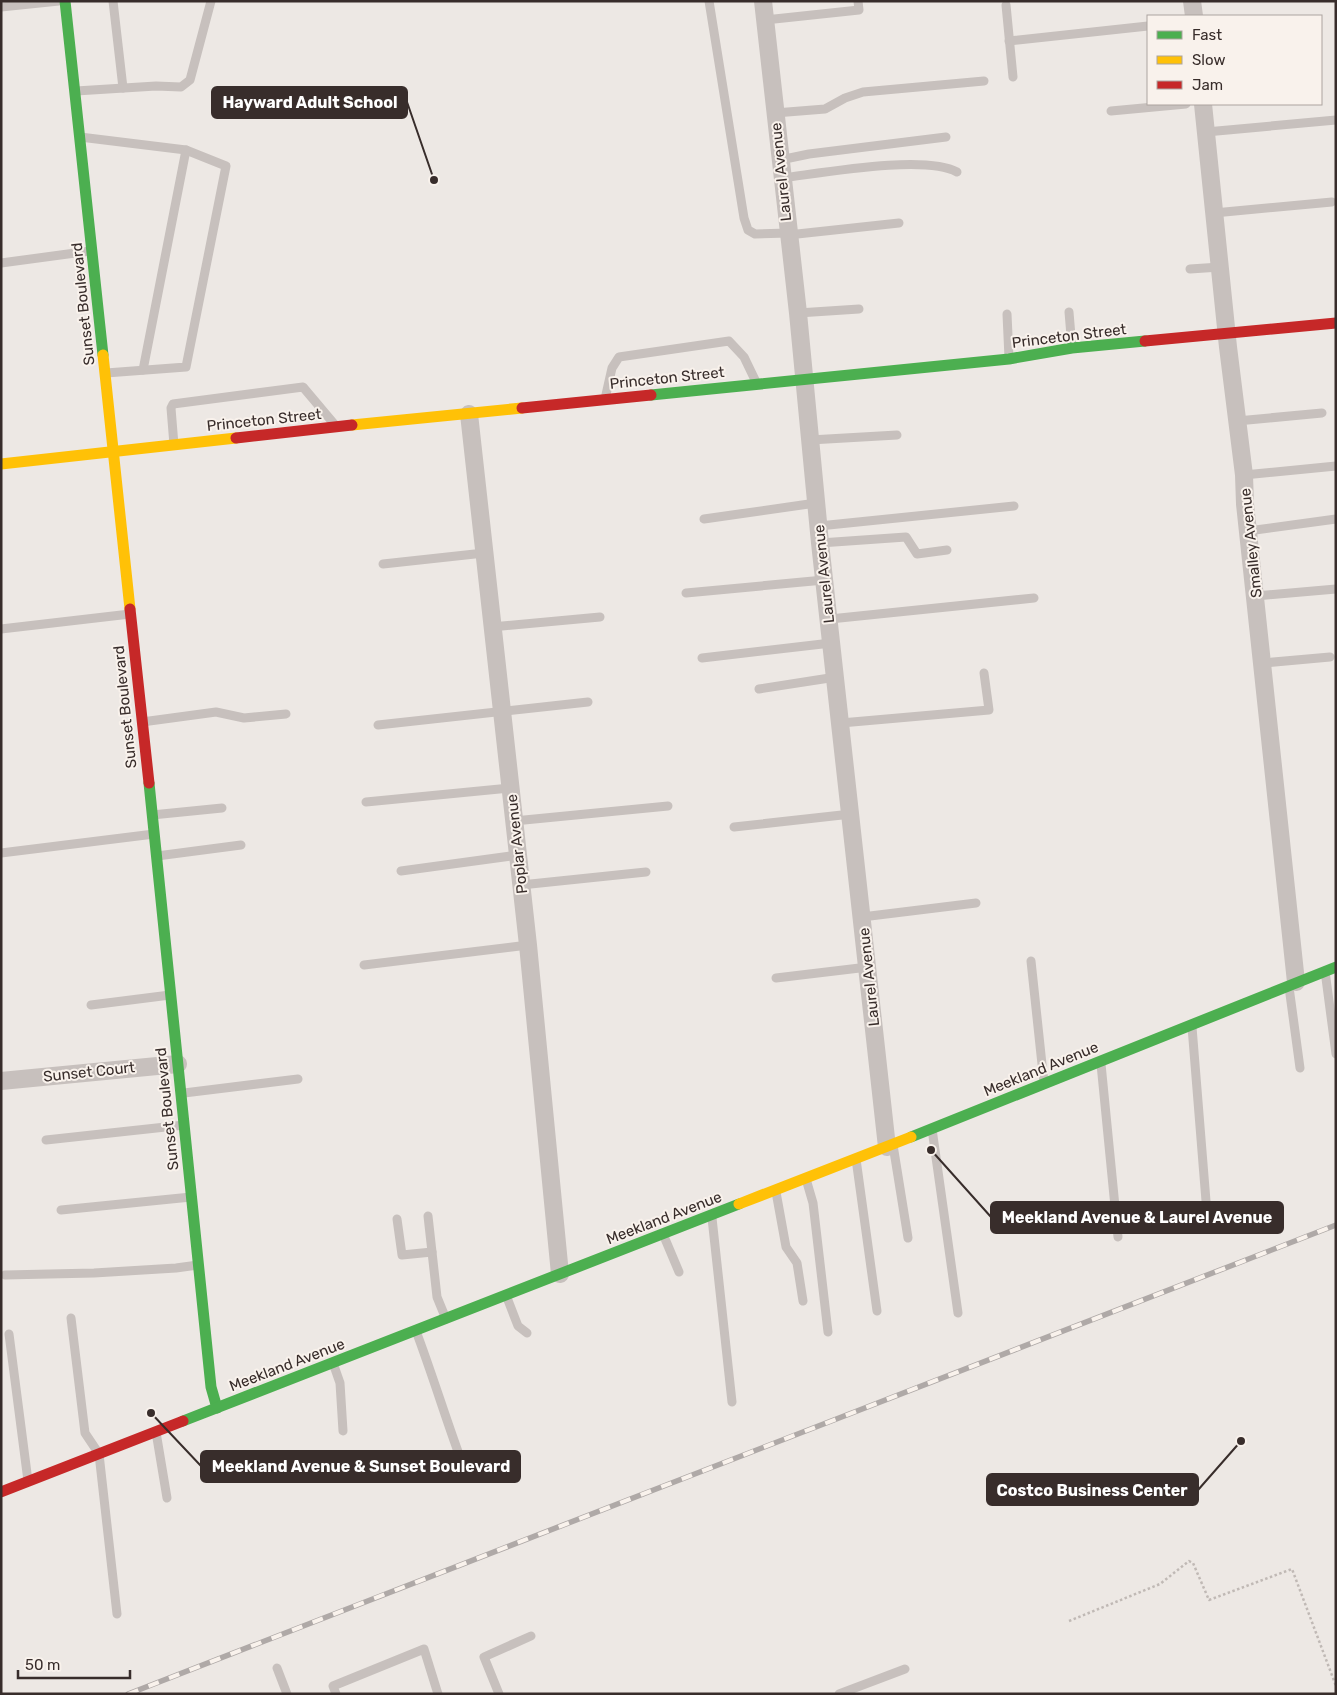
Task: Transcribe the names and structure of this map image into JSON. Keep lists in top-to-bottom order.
{
  "streets": {
    "street": [
      "Laurel Avenue",
      "Sunset Boulevard",
      "Princeton Street",
      "Smalley Avenue",
      "Poplar Avenue",
      "Meekland Avenue",
      "Sunset Court"
    ]
  },
  "crossings": [
    ["Laurel Avenue", "Princeton Street"],
    ["Laurel Avenue", "Meekland Avenue"],
    ["Sunset Boulevard", "Princeton Street"],
    ["Sunset Boulevard", "Meekland Avenue"],
    ["Sunset Boulevard", "Sunset Court"],
    ["Princeton Street", "Smalley Avenue"],
    ["Princeton Street", "Poplar Avenue"],
    ["Smalley Avenue", "Meekland Avenue"],
    ["Poplar Avenue", "Meekland Avenue"]
  ],
  "places": [
    "Hayward Adult School",
    "Meekland Avenue & Laurel Avenue",
    "Meekland Avenue & Sunset Boulevard",
    "Costco Business Center"
  ],
  "legend": ["Fast", "Slow", "Jam"],
  "scale_bar": "50 m"
}
